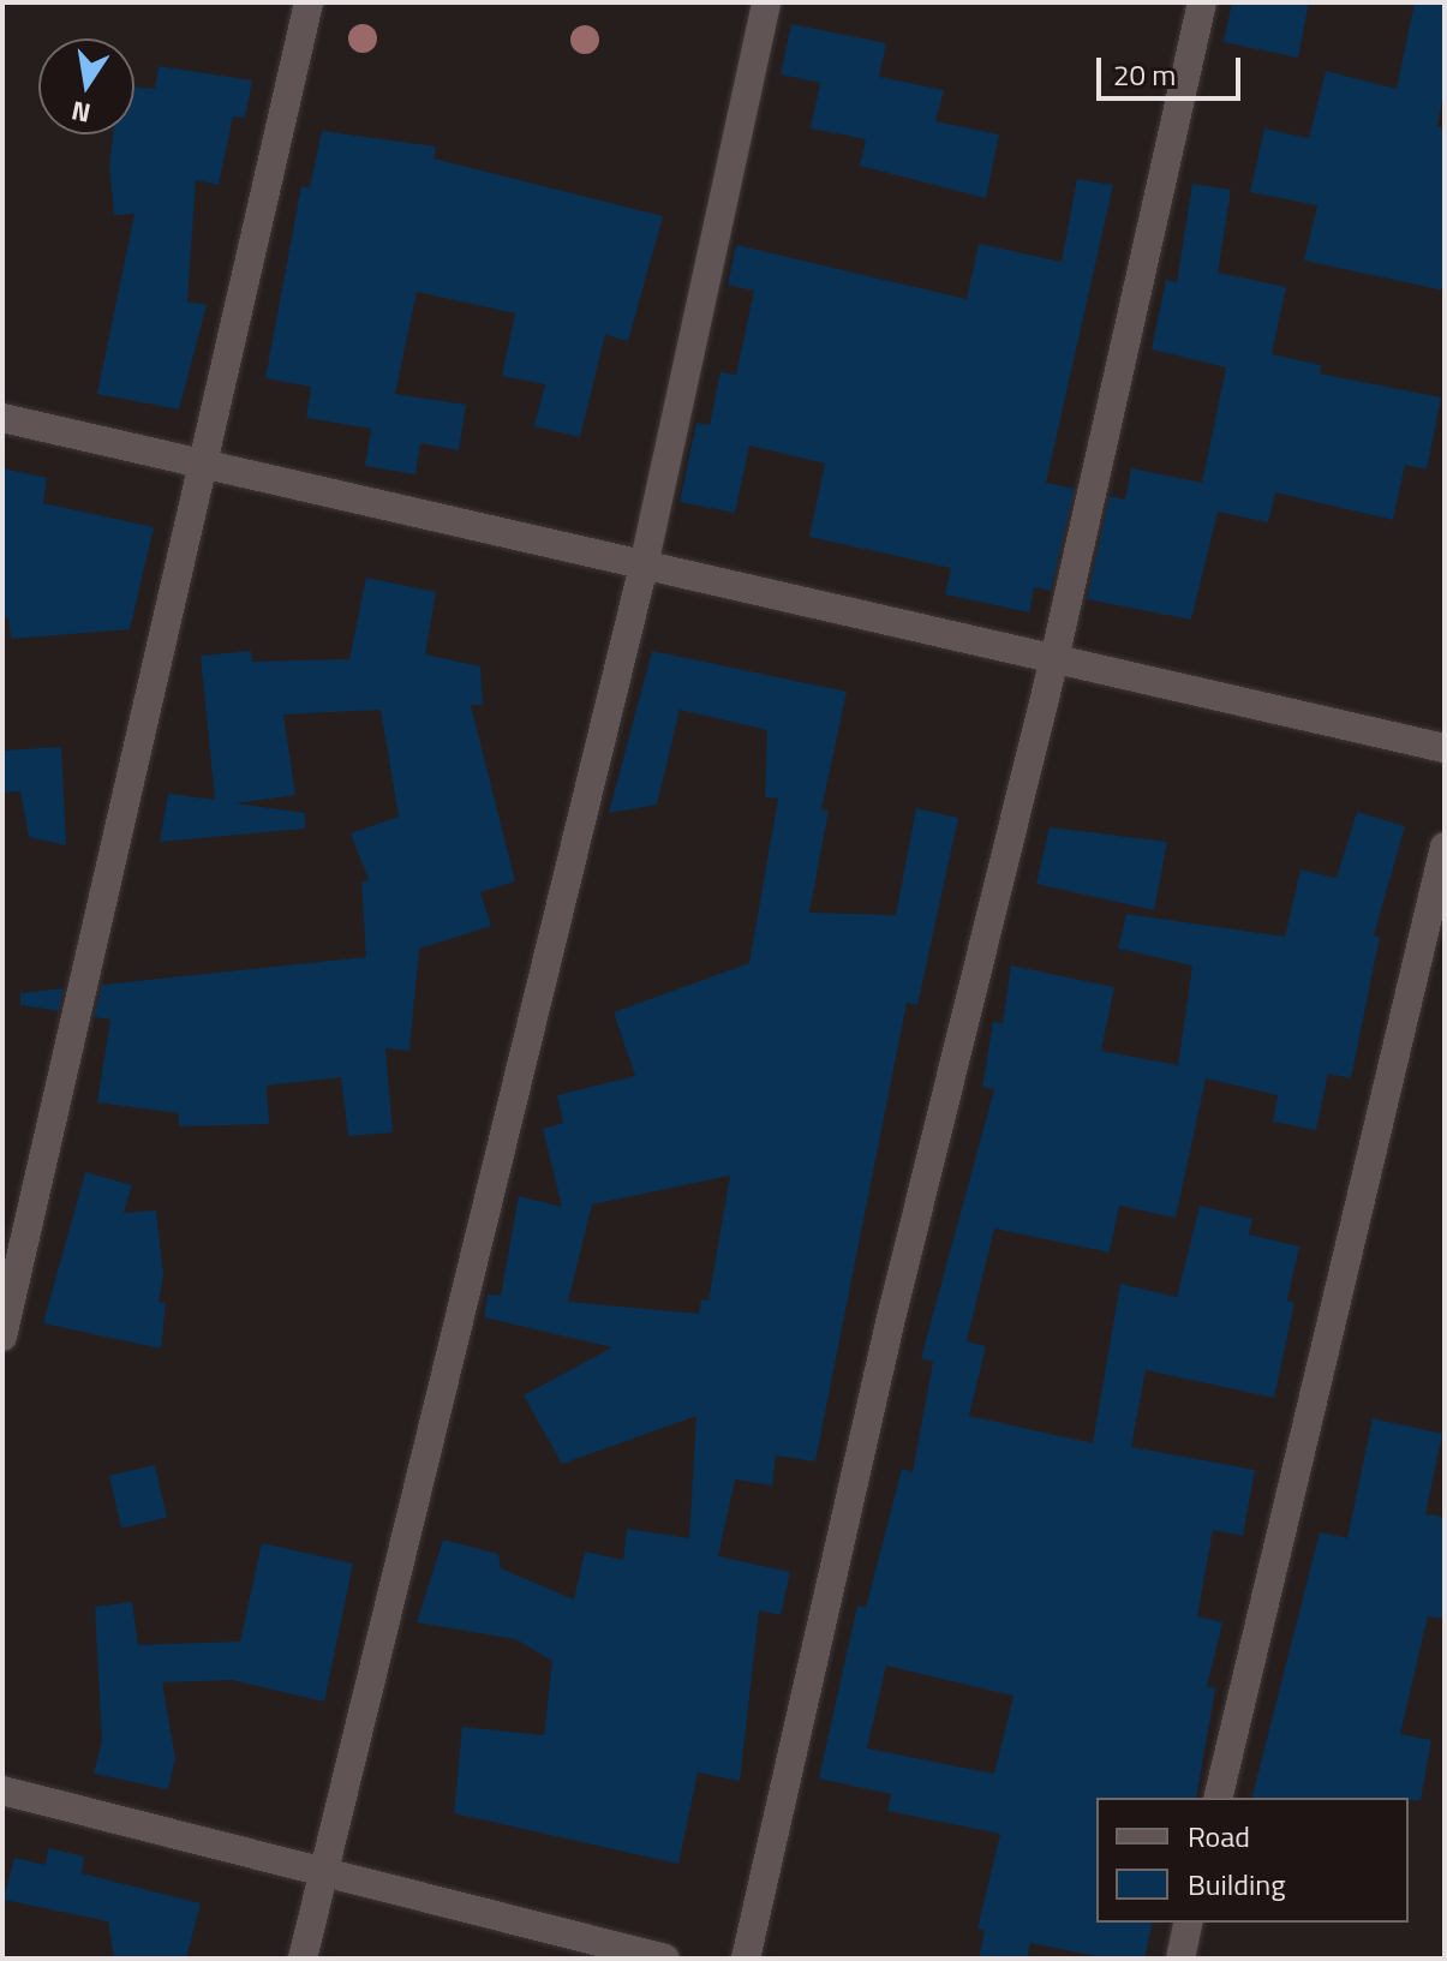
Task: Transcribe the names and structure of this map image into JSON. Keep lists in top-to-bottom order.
{
  "legend": ["Road", "Building"],
  "scale_bar": "20 m",
  "north": "bottom"
}
